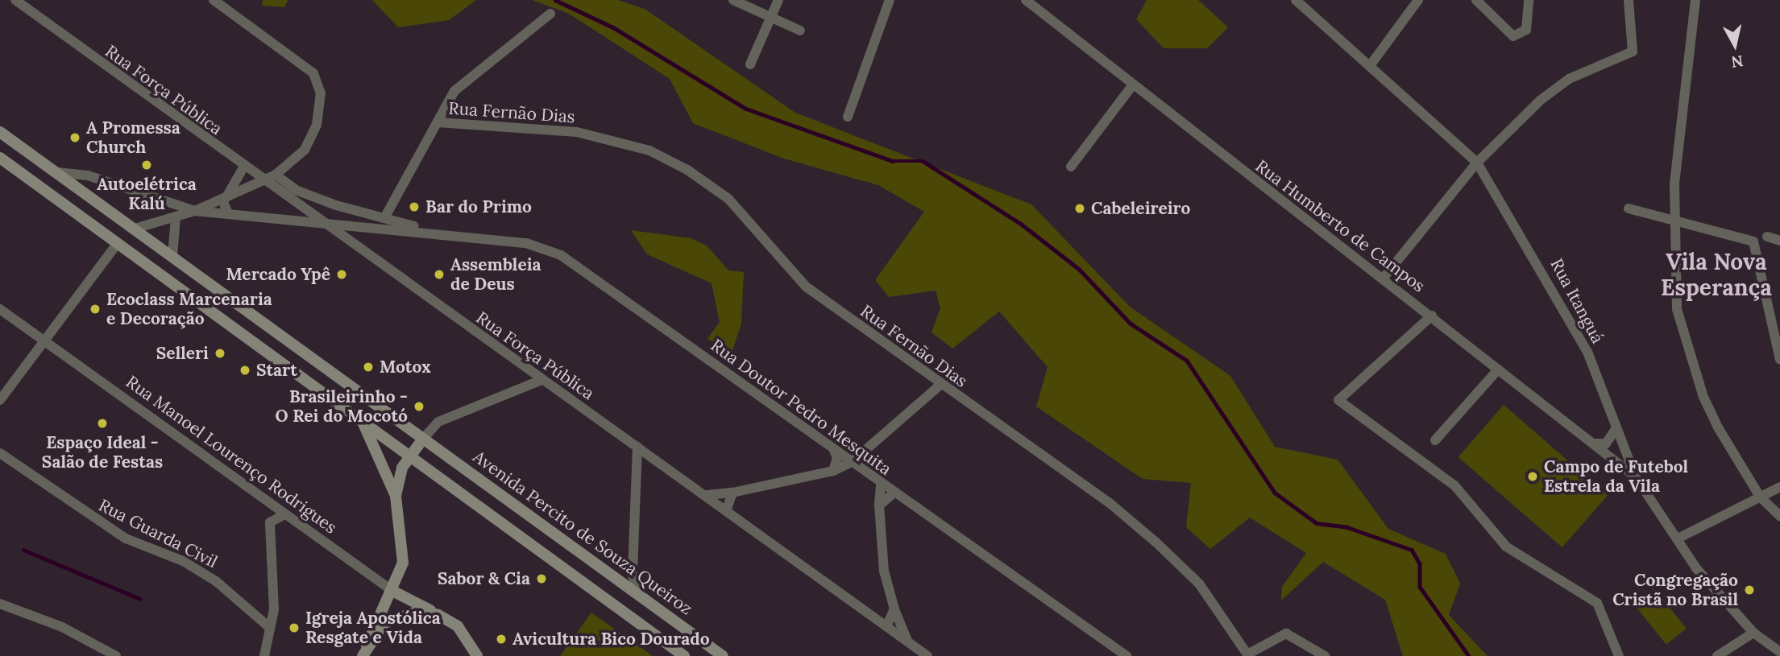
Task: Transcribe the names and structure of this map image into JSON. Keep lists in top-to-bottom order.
{
  "streets": {
    "main road": ["Rua Manoel Lourenço Rodrigues", "Avenida Percito de Souza Queiroz"],
    "street": [
      "Rua Força Pública",
      "Rua Fernão Dias",
      "Rua Humberto de Campos",
      "Rua Itanguá",
      "Rua Doutor Pedro Mesquita",
      "Rua Guarda Civil"
    ]
  },
  "crossings": [
    ["Rua Força Pública", "Rua Doutor Pedro Mesquita"],
    ["Rua Humberto de Campos", "Rua Itanguá"]
  ],
  "districts": ["Vila Nova Esperança"],
  "places": [
    "A Promessa Church",
    "Autoelétrica Kalú",
    "Bar do Primo",
    "Cabeleireiro",
    "Mercado Ypê",
    "Assembleia de Deus",
    "Ecoclass Marcenaria e Decoração",
    "Selleri",
    "Motox",
    "Start",
    "Brasileirinho - O Rei do Mocotó",
    "Espaço Ideal - Salão de Festas",
    "Campo de Futebol Estrela da Vila",
    "Sabor & Cia",
    "Congregação Cristã no Brasil",
    "Igreja Apostólica Resgate e Vida",
    "Avicultura Bico Dourado"
  ],
  "north": "bottom"
}
